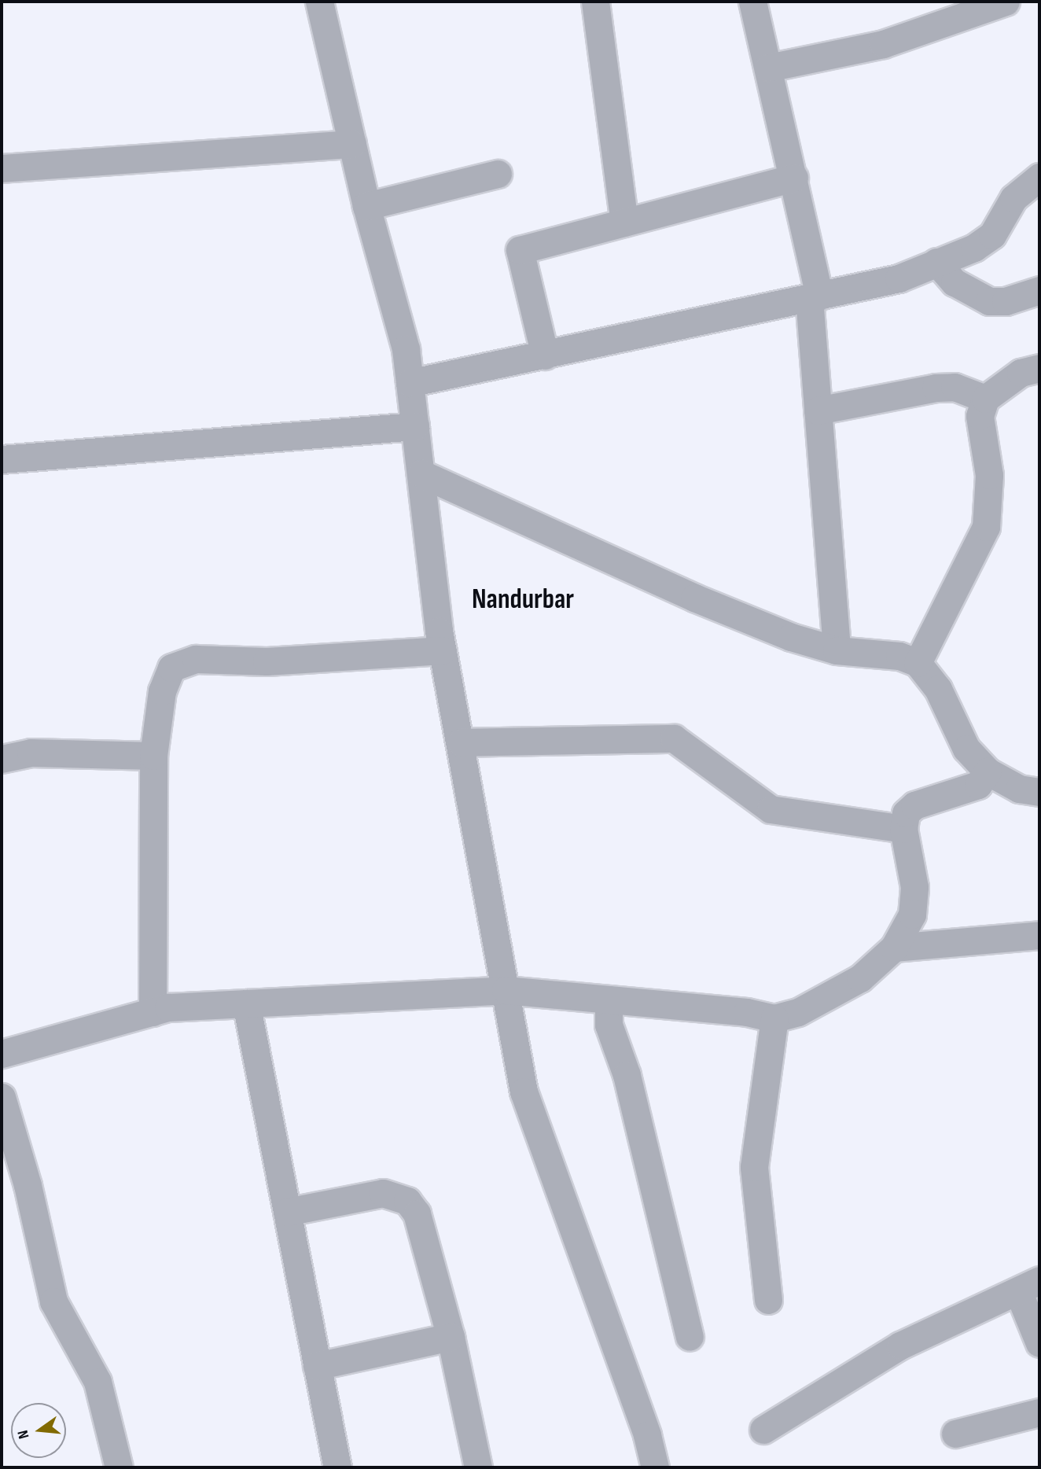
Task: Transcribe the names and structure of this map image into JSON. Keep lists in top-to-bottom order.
{
  "districts": ["Nandurbar"],
  "north": "left"
}
